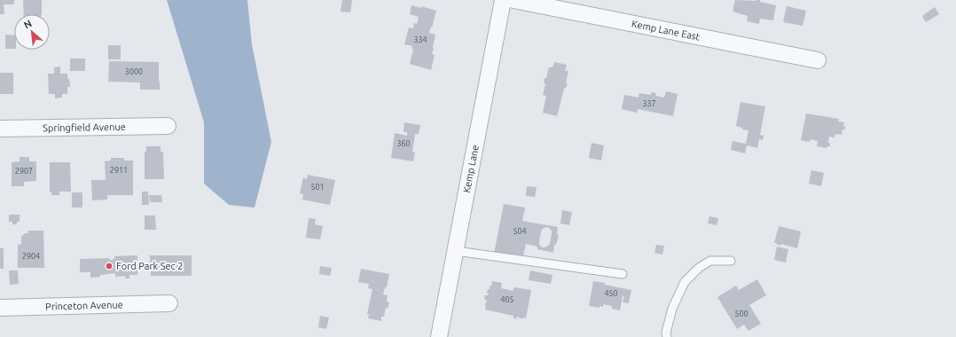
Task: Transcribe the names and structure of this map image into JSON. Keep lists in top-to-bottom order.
{
  "streets": {
    "street": [
      "Kemp Lane East",
      "Springfield Avenue",
      "Kemp Lane",
      "Princeton Avenue"
    ]
  },
  "places": ["Ford Park Sec 2"],
  "house_numbers": [
    "334",
    "3000",
    "337",
    "360",
    "2911",
    "2907",
    "501",
    "504",
    "2904",
    "450",
    "405",
    "500"
  ],
  "north": "top left"
}
